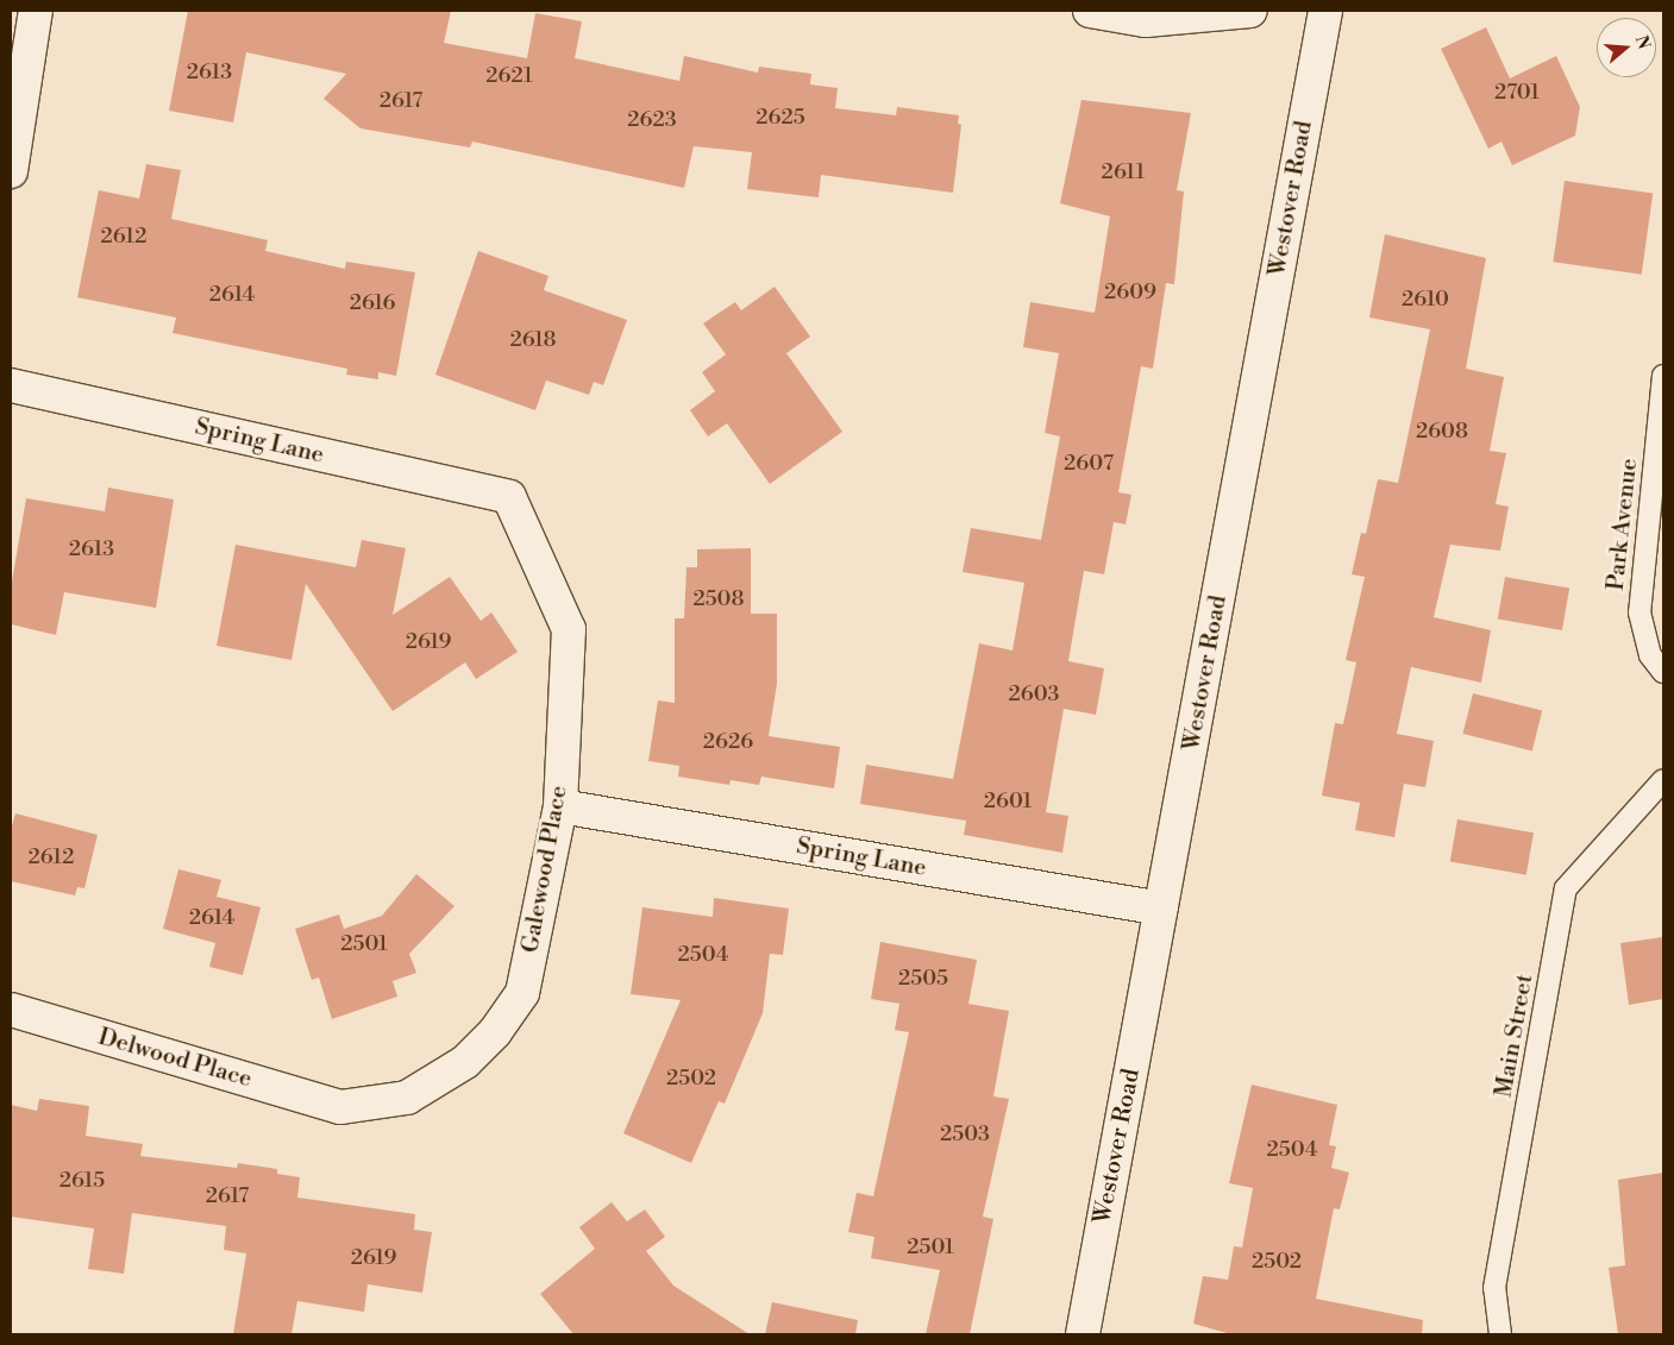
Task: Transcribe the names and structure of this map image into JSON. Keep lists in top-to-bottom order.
{
  "streets": {
    "street": [
      "Westover Road",
      "Spring Lane",
      "Galewood Place",
      "Delwood Place"
    ],
    "lane": ["Park Avenue", "Main Street"]
  },
  "crossings": [
    ["Westover Road", "Spring Lane"],
    ["Spring Lane", "Galewood Place"],
    ["Galewood Place", "Delwood Place"]
  ],
  "house_numbers": [
    "2613",
    "2621",
    "2701",
    "2617",
    "2625",
    "2623",
    "2611",
    "2612",
    "2609",
    "2614",
    "2610",
    "2616",
    "2618",
    "2608",
    "2607",
    "2613",
    "2508",
    "2619",
    "2603",
    "2626",
    "2601",
    "2612",
    "2614",
    "2501",
    "2504",
    "2505",
    "2502",
    "2503",
    "2504",
    "2615",
    "2617",
    "2501",
    "2619",
    "2502"
  ],
  "north": "right"
}
